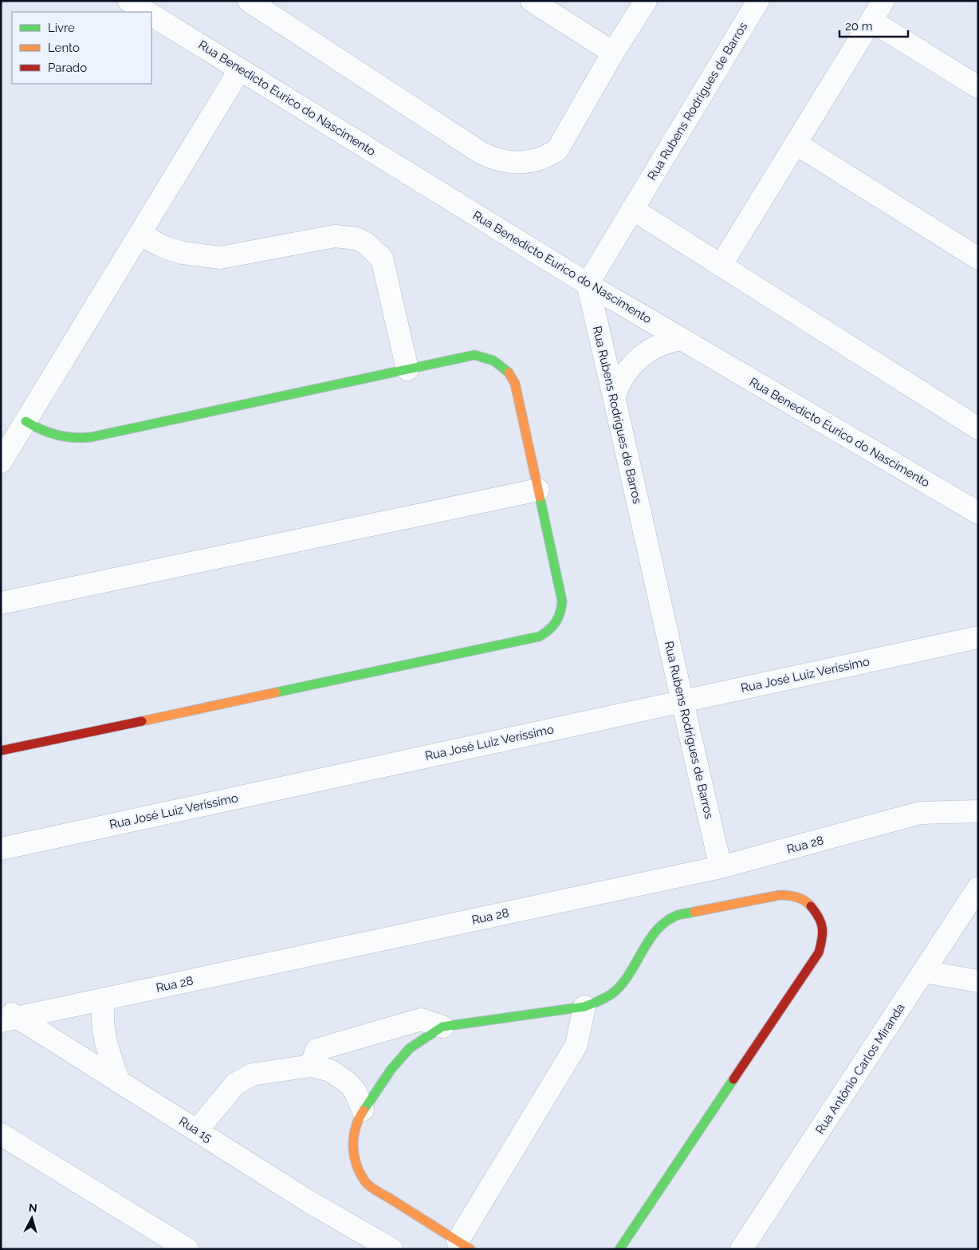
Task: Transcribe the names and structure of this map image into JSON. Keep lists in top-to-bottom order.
{
  "streets": {
    "street": [
      "Rua Benedicto Eurico do Nascimento",
      "Rua Rubens Rodrigues de Barros",
      "Rua José Luiz Veríssimo",
      "Rua 28",
      "Rua Antônio Carlos Miranda",
      "Rua 15"
    ]
  },
  "crossings": [
    ["Rua Benedicto Eurico do Nascimento", "Rua Rubens Rodrigues de Barros"],
    ["Rua Rubens Rodrigues de Barros", "Rua José Luiz Veríssimo"],
    ["Rua Rubens Rodrigues de Barros", "Rua 28"],
    ["Rua 28", "Rua 15"]
  ],
  "legend": ["Livre", "Lento", "Parado"],
  "scale_bar": "20 m",
  "north": "top"
}
